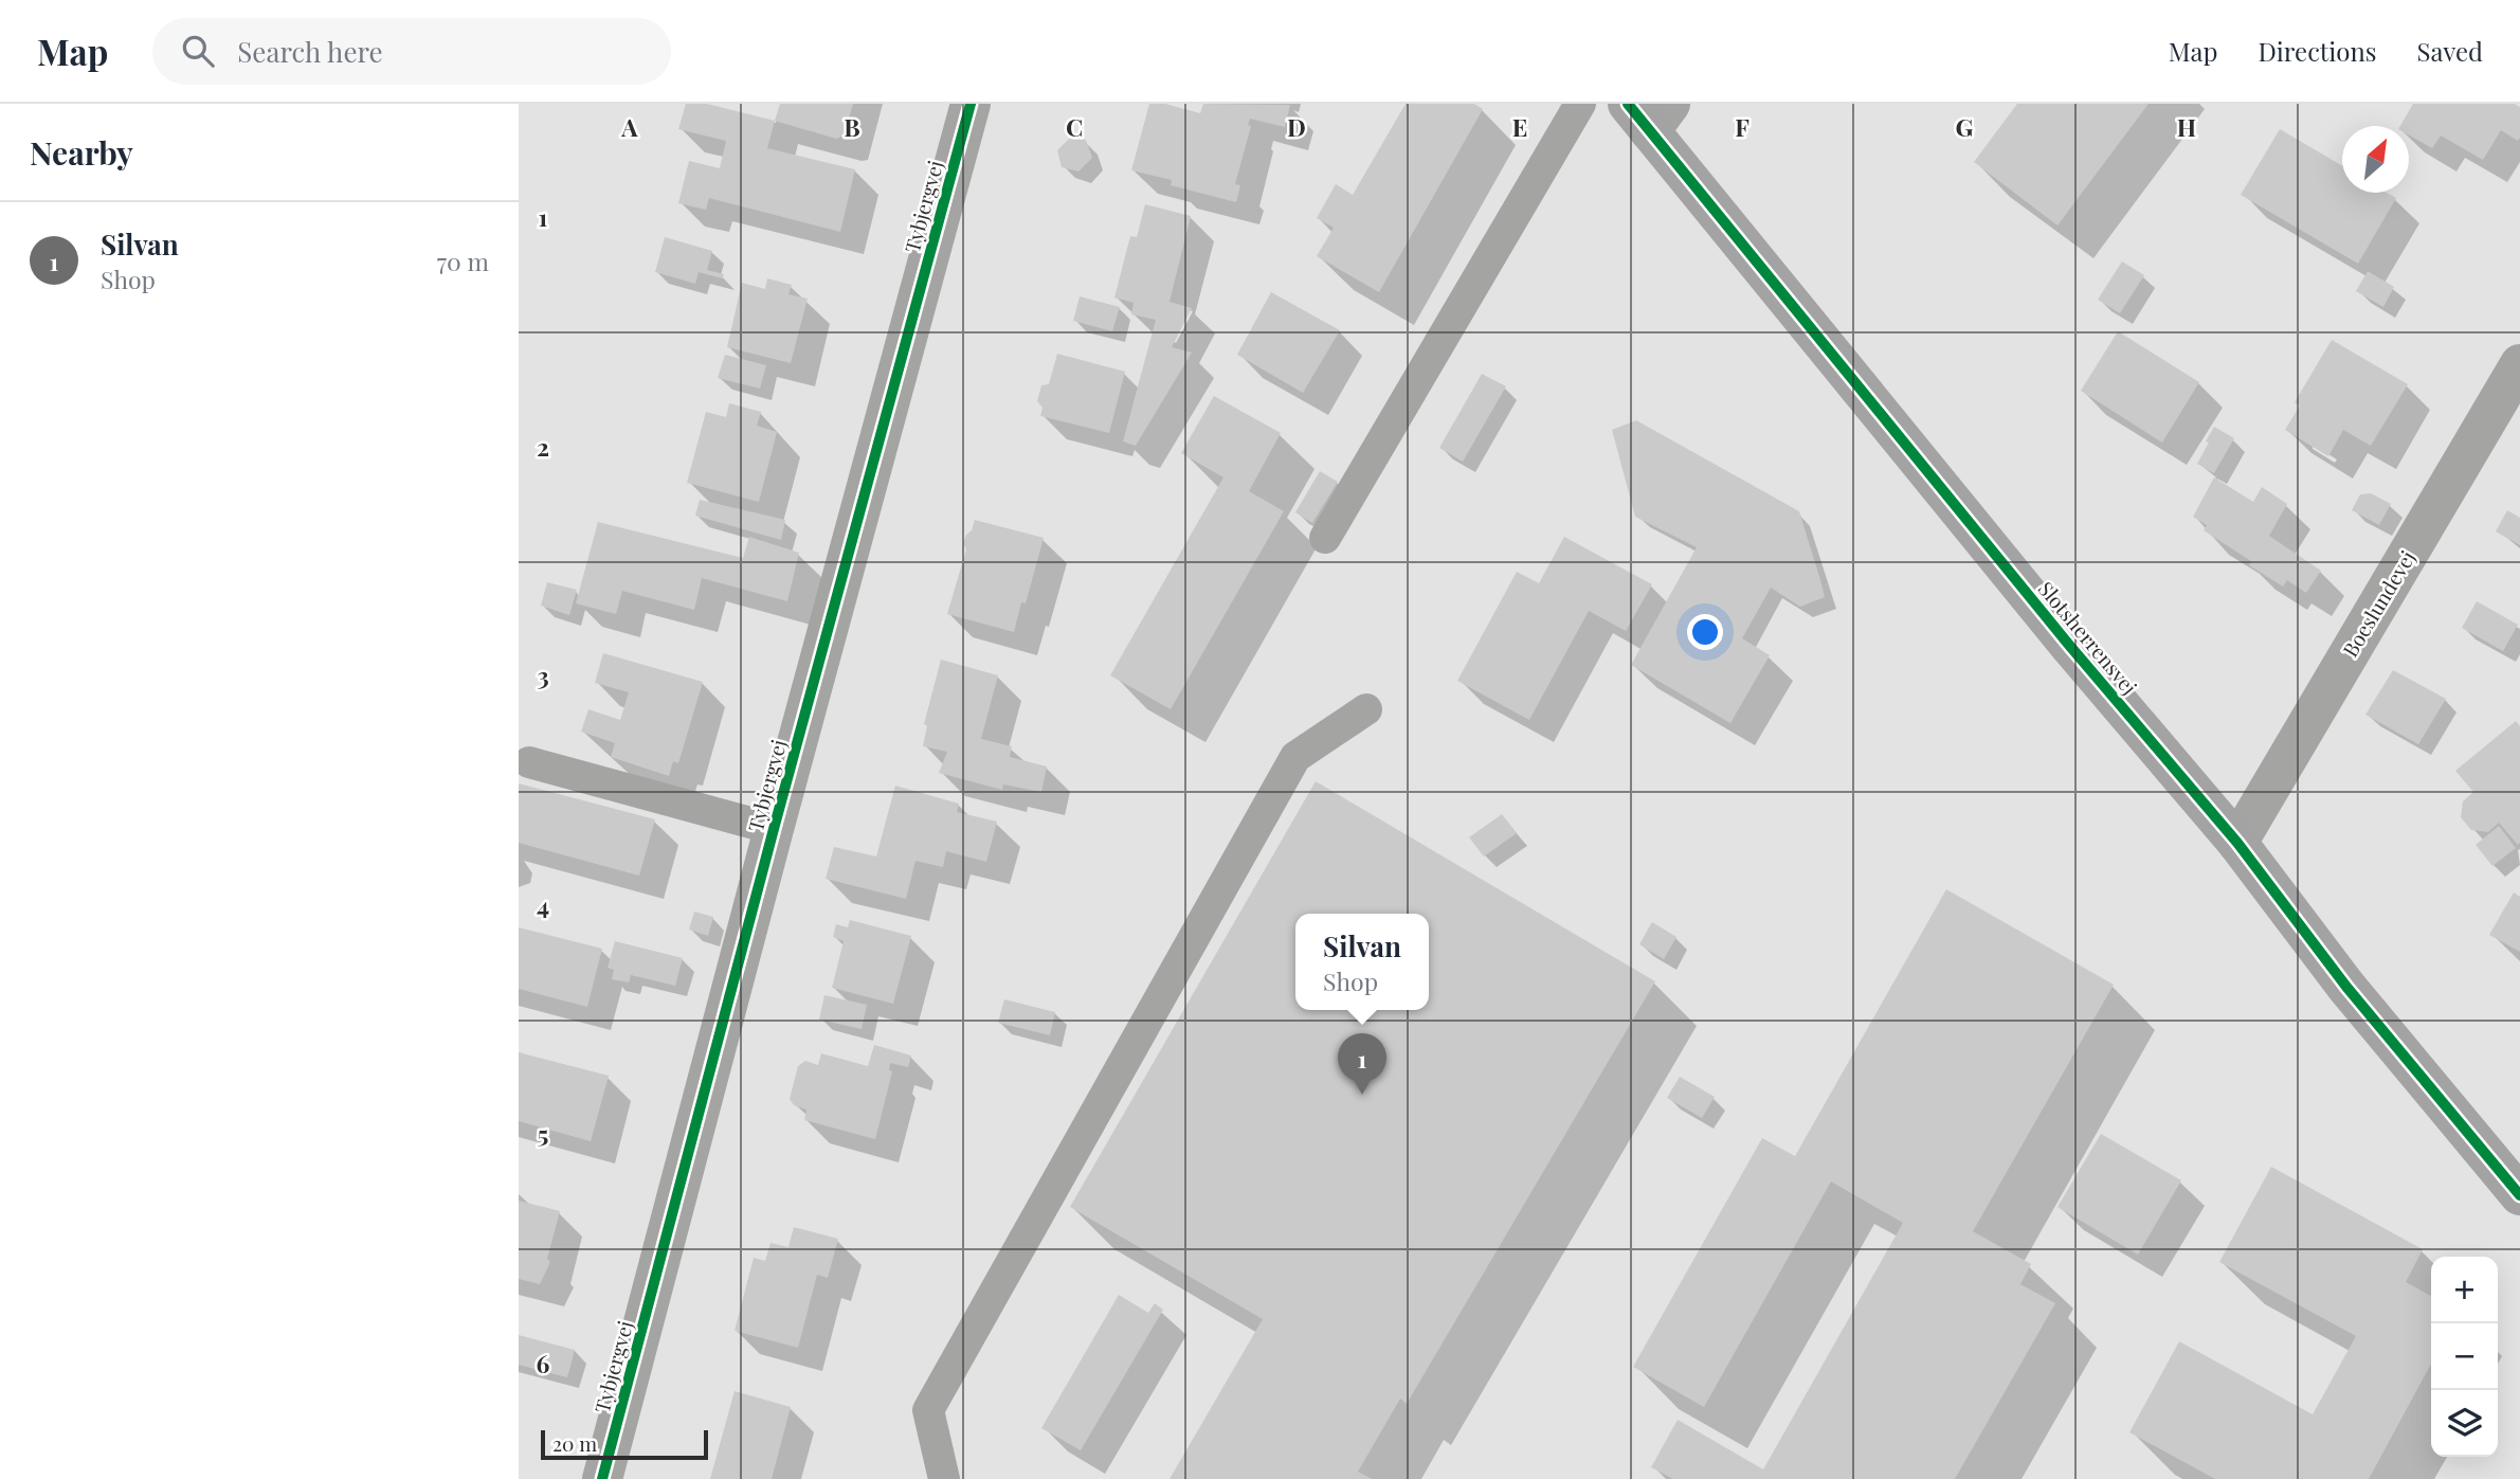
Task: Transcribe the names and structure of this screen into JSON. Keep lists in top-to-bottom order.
{
  "streets": {
    "street": ["Tybjergvej", "Boeslundevej", "Slotsherrensvej"]
  },
  "crossings": [
    ["Boeslundevej", "Slotsherrensvej"]
  ],
  "scale_bar": "20 m",
  "north": "top right",
  "page": {
    "header": "Map",
    "search": "Search here",
    "nav": ["Map", "Directions", "Saved"],
    "heading": "Nearby",
    "list": [
      {
        "mark": "1",
        "name": "Silvan",
        "note": "Shop",
        "value": "70 m"
      }
    ],
    "popup": ["Silvan", "Shop"],
    "pins": "1",
    "map_buttons": ["+", "−"],
    "scale": "20 m"
  },
  "grid": {
    "columns": [
      "A",
      "B",
      "C",
      "D",
      "E",
      "F",
      "G",
      "H"
    ],
    "rows": [
      "1",
      "2",
      "3",
      "4",
      "5",
      "6"
    ]
  }
}
